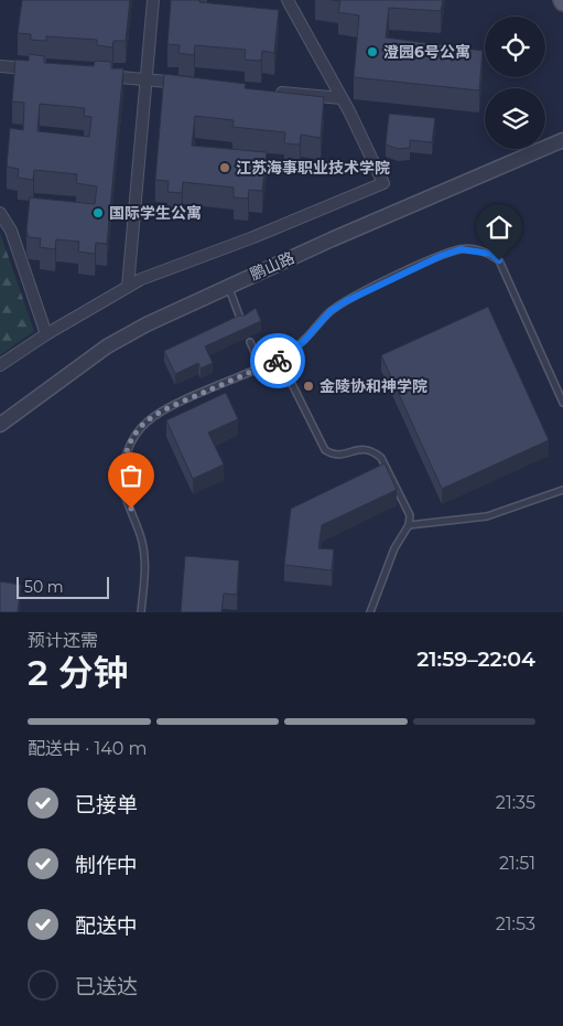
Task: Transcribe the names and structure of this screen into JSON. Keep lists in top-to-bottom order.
{
  "streets": {
    "street": ["鹏山路"]
  },
  "places": [
    "澄园6号公寓",
    "江苏海事职业技术学院",
    "国际学生公寓",
    "金陵协和神学院"
  ],
  "scale_bar": "50 m",
  "page": {
    "scale": "50 m",
    "heading": ["2 分钟", "预计还需", "21:59–22:04"],
    "bar": "配送中 · 140 m",
    "list": [
      ["已接单", "21:35"],
      ["制作中", "21:51"],
      ["配送中", "21:53"],
      "已送达"
    ]
  }
}
